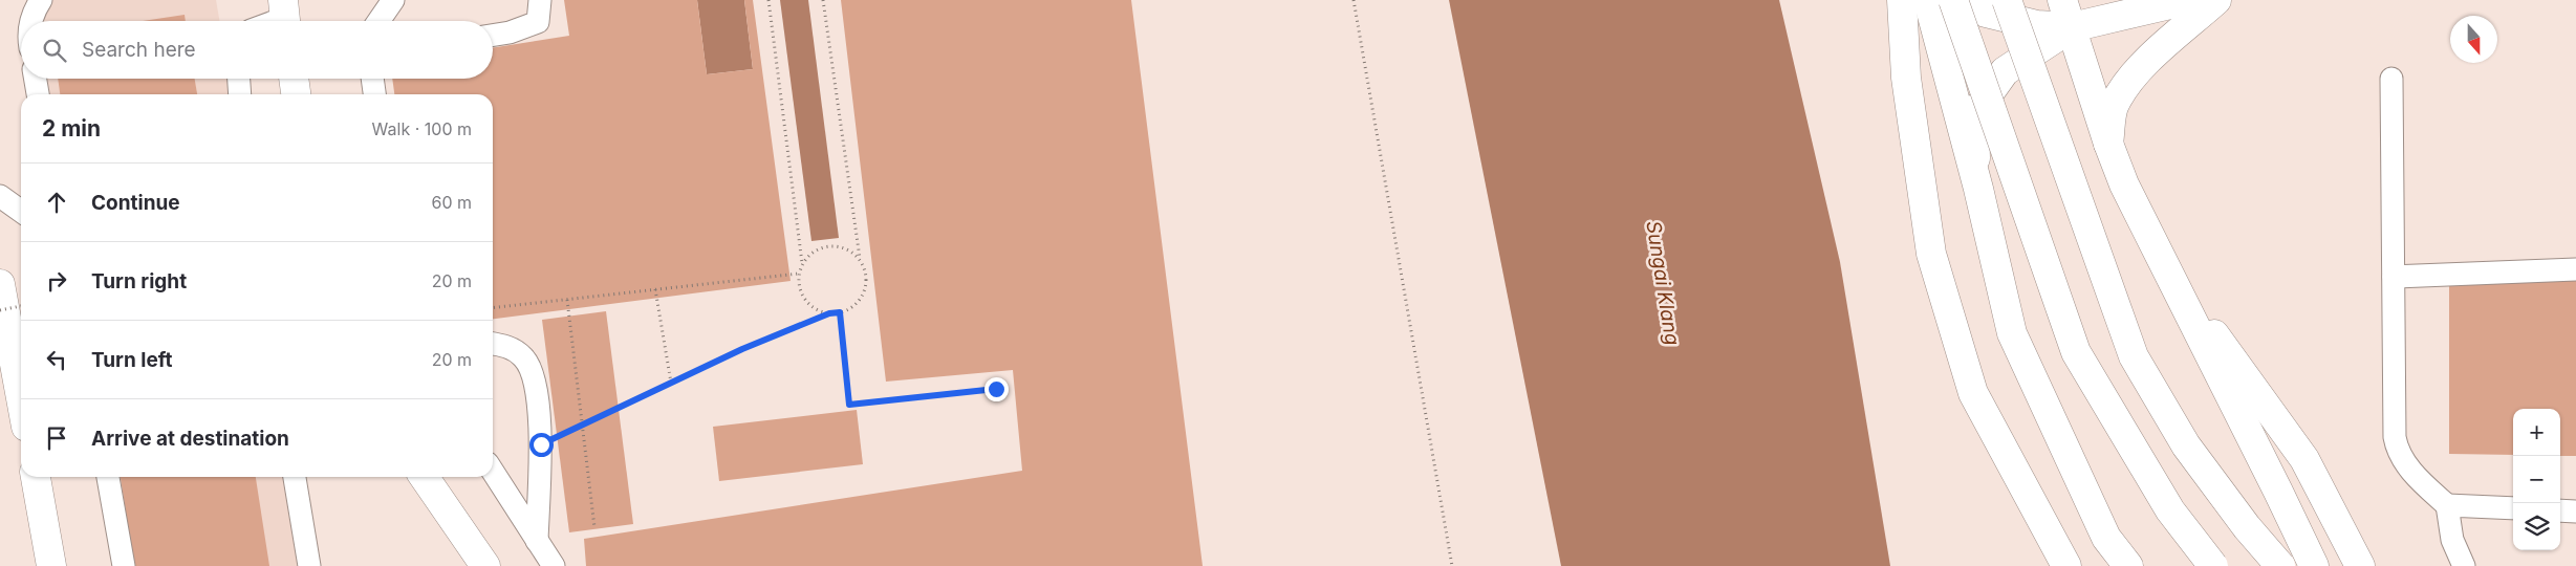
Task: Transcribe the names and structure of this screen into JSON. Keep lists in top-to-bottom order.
{
  "water": ["Sungai Klang"],
  "north": "bottom",
  "page": {
    "search": "Search here",
    "heading": ["2 min", "Walk · 100 m"],
    "list": [
      ["Continue", "60 m"],
      ["Turn right", "20 m"],
      ["Turn left", "20 m"],
      "Arrive at destination"
    ],
    "map_buttons": ["+", "−"]
  }
}
